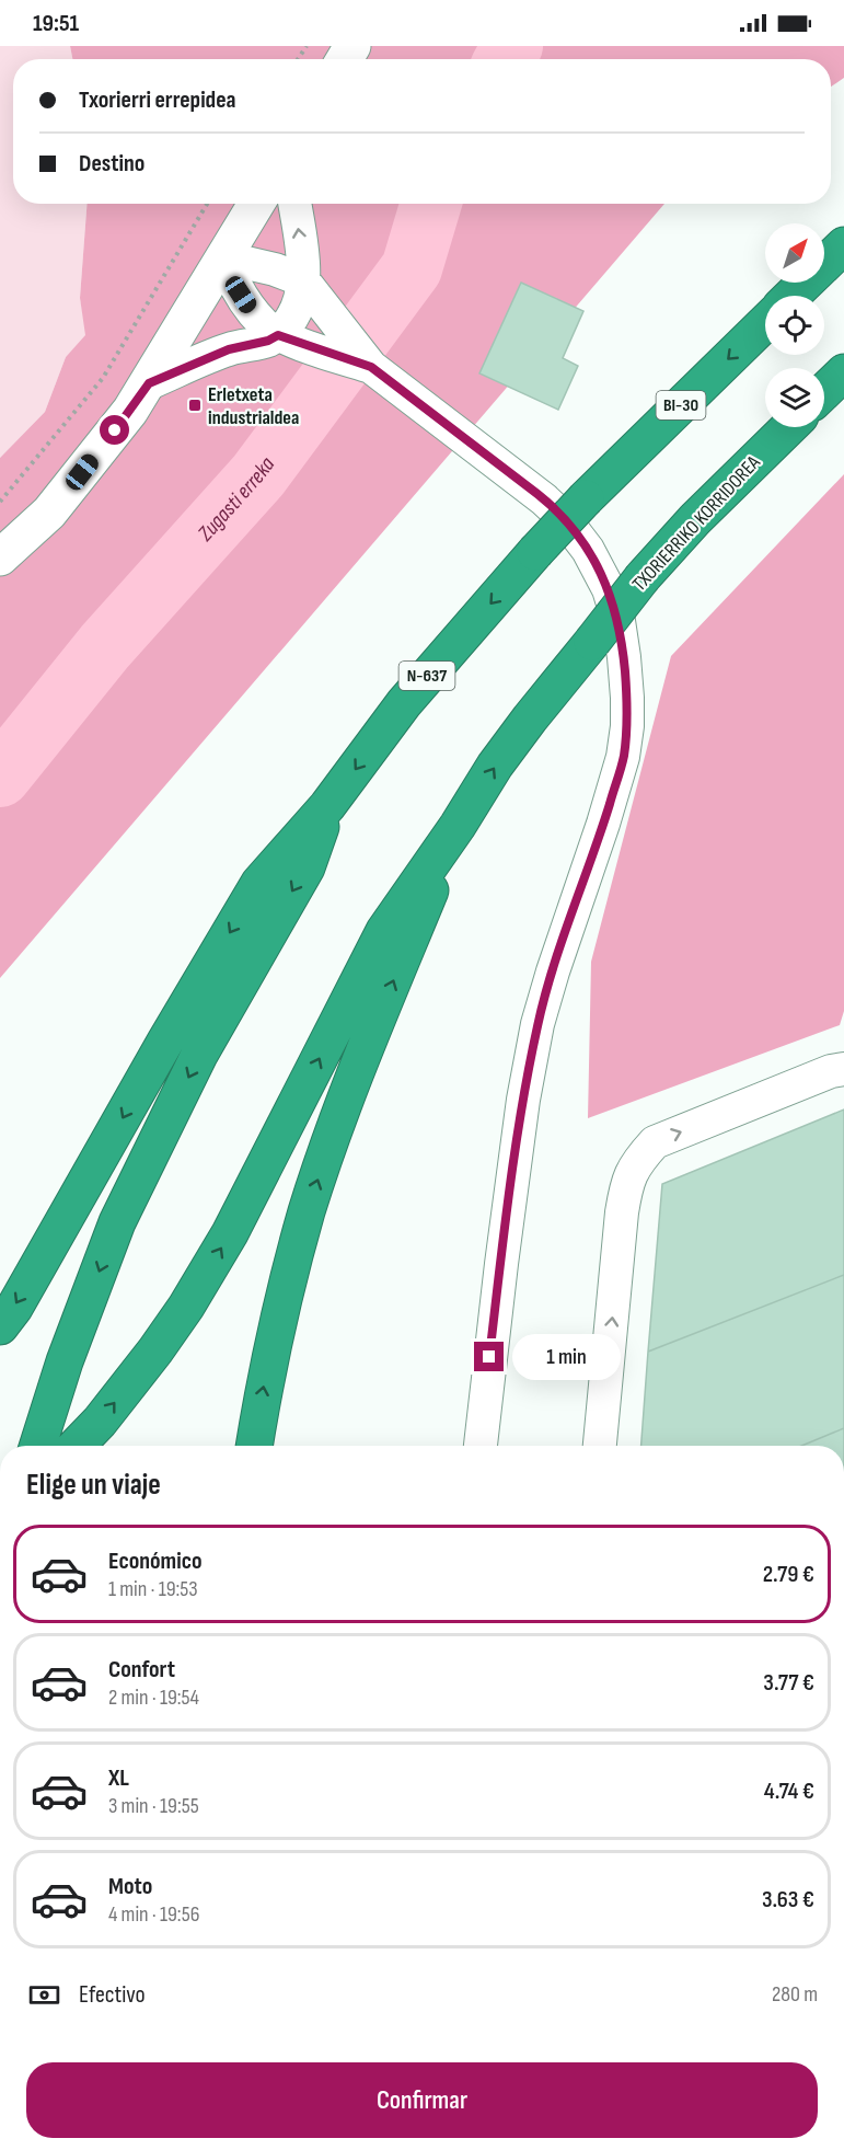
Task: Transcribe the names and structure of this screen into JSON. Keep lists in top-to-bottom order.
{
  "streets": {
    "highway": ["BI-30", "TXORIERRIKO KORRIDOREA", "N-637"]
  },
  "crossings": [
    ["BI-30", "N-637"]
  ],
  "water": ["Zugasti erreka"],
  "places": {
    "transit": ["Erletxeta industrialdea"]
  },
  "north": "top right",
  "page": {
    "status": "19:51",
    "banner": ["Txorierri errepidea", "Destino"],
    "bubble": "1 min",
    "heading": "Elige un viaje",
    "list": [
      {
        "name": "Económico",
        "note": "1 min · 19:53",
        "value": "2.79 €"
      },
      {
        "name": "Confort",
        "note": "2 min · 19:54",
        "value": "3.77 €"
      },
      {
        "name": "XL",
        "note": "3 min · 19:55",
        "value": "4.74 €"
      },
      {
        "name": "Moto",
        "note": "4 min · 19:56",
        "value": "3.63 €"
      }
    ],
    "pay": ["Efectivo", "280 m"],
    "buttons": "Confirmar"
  }
}
